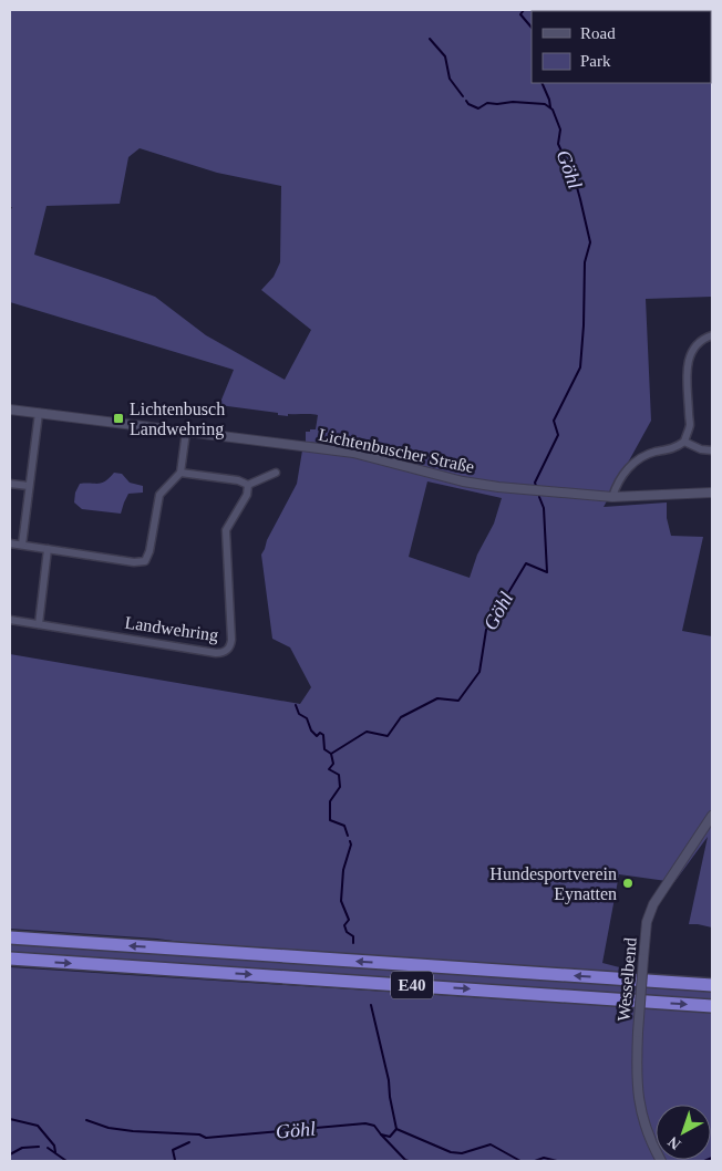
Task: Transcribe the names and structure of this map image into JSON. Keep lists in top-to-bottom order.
{
  "streets": {
    "highway": ["E40"],
    "street": ["Lichtenbuscher Straße", "Landwehring", "Wesselbend"]
  },
  "water": ["Göhl"],
  "places": {
    "transit": ["Lichtenbusch Landwehring"],
    "other": ["Hundesportverein Eynatten"]
  },
  "legend": ["Road", "Park"],
  "north": "bottom left"
}
